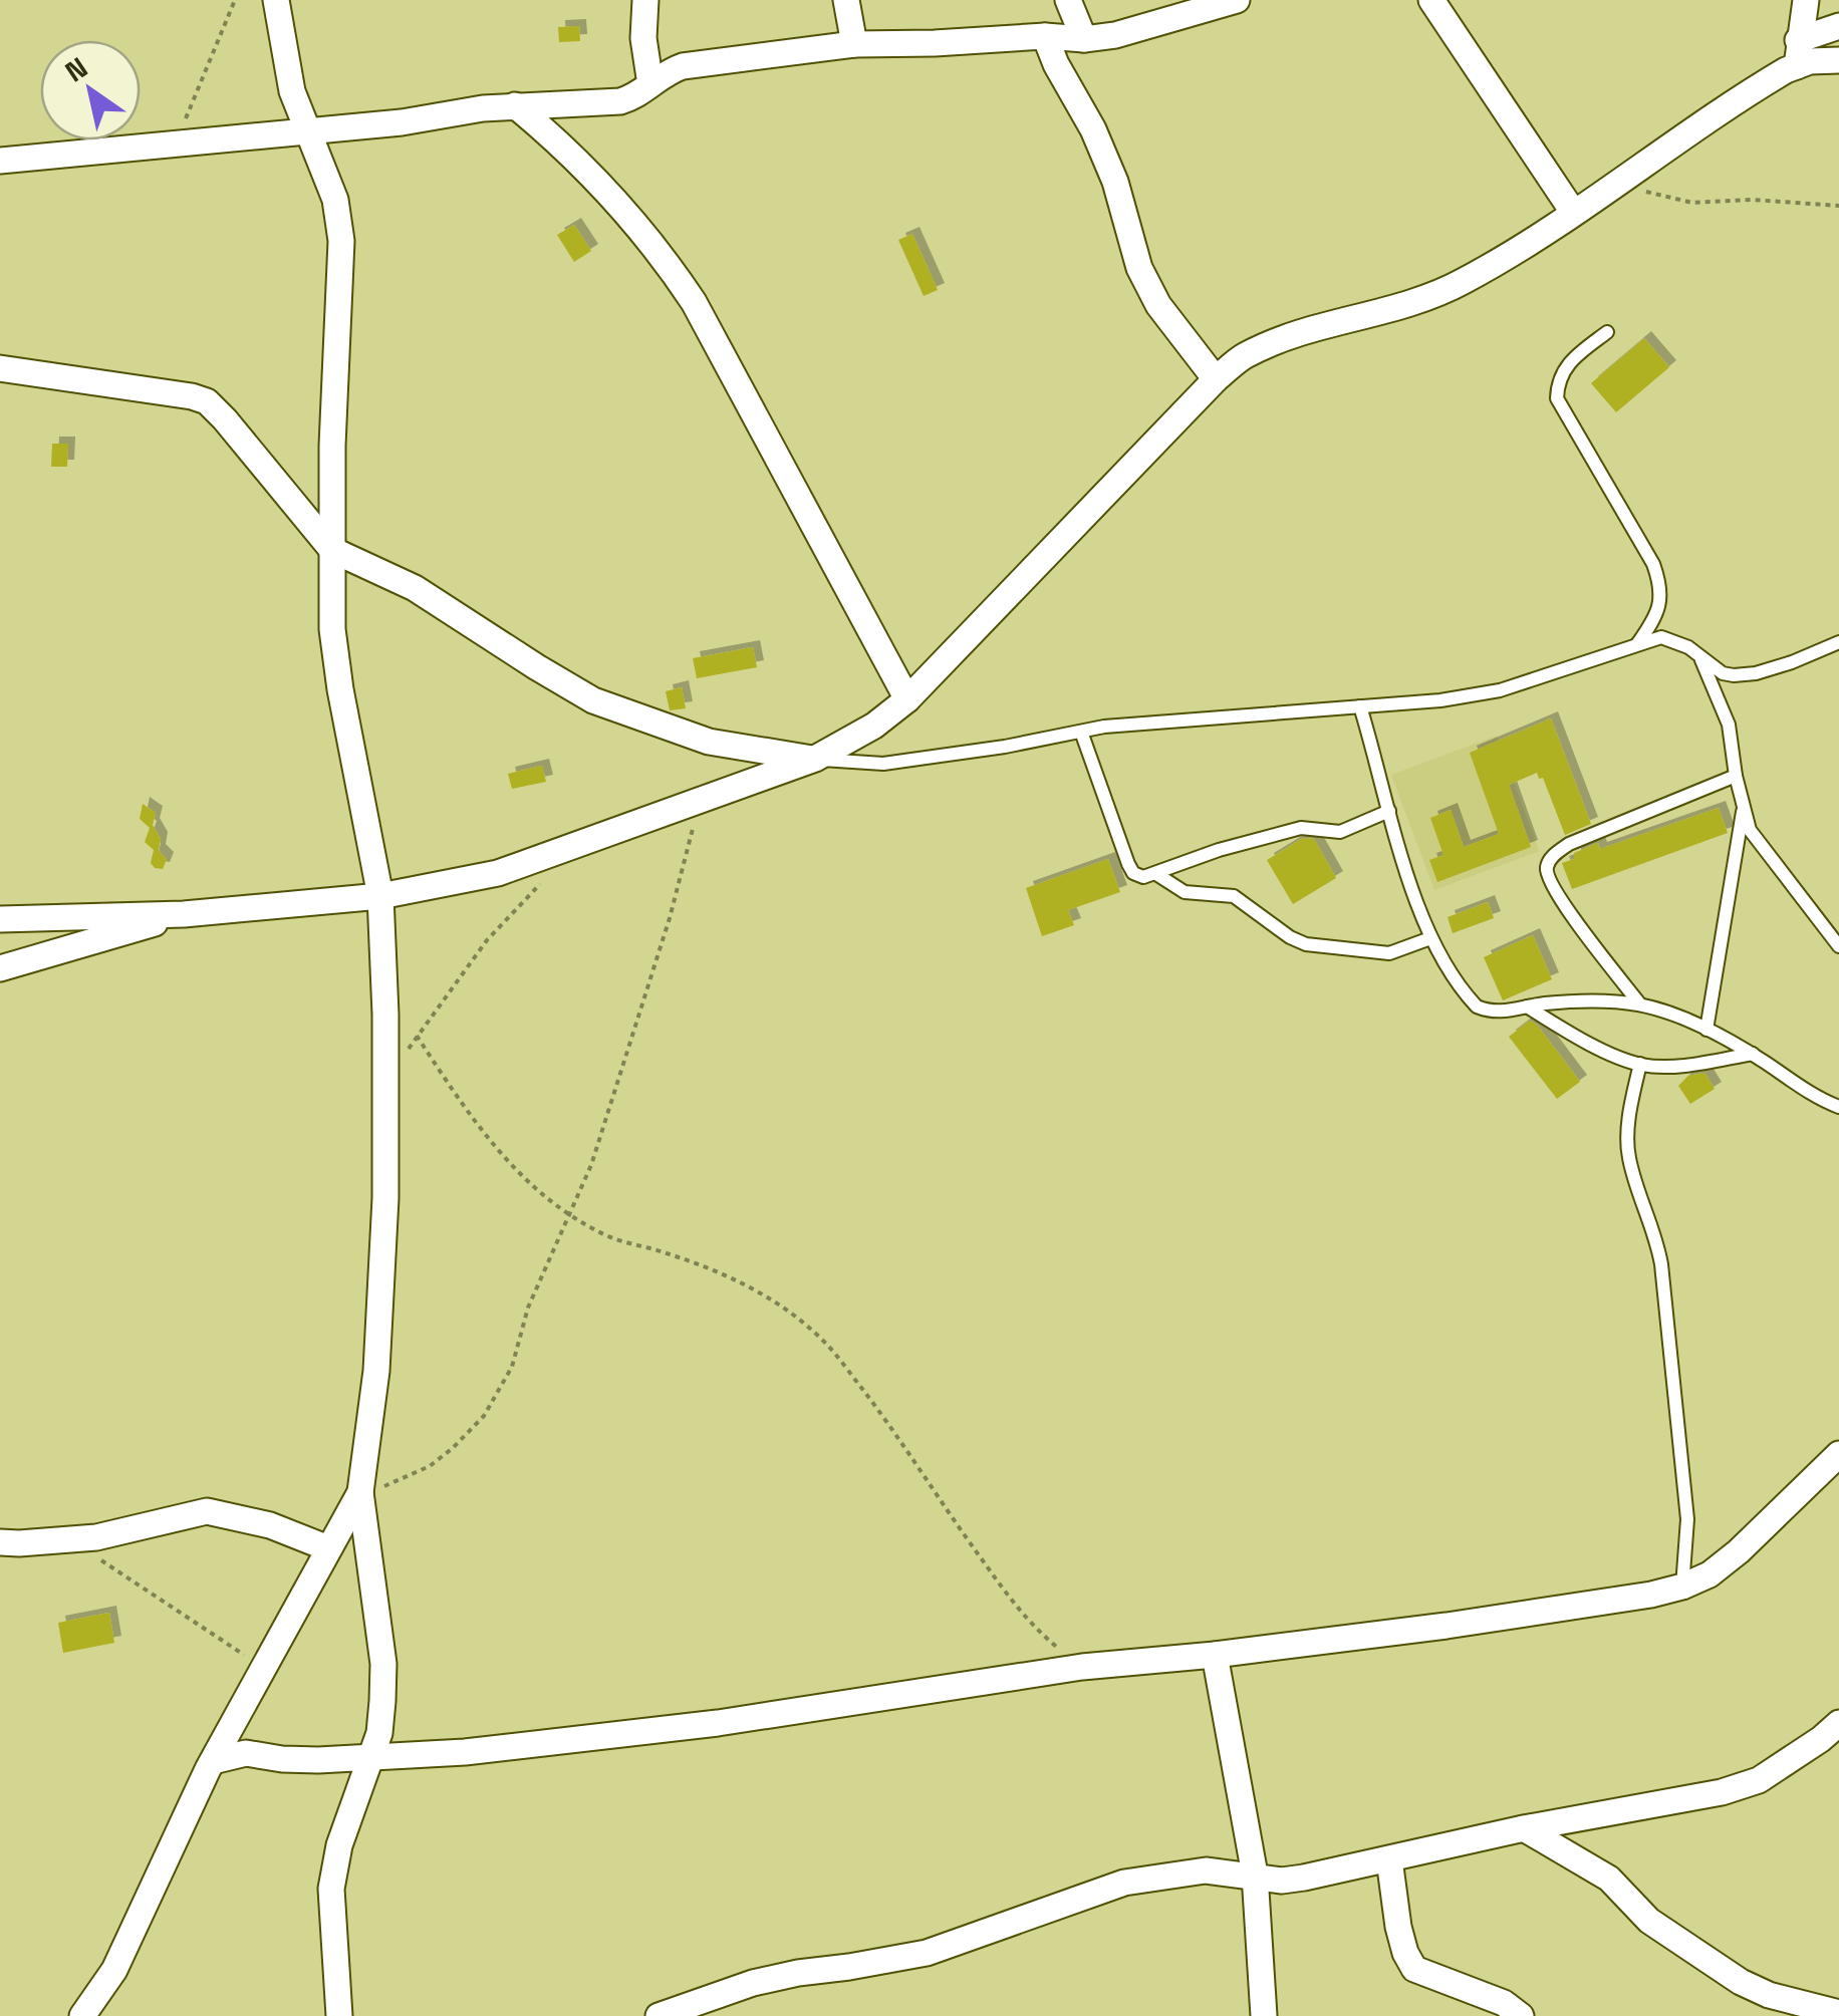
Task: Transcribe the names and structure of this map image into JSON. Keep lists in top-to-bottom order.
{
  "north": "top left"
}
